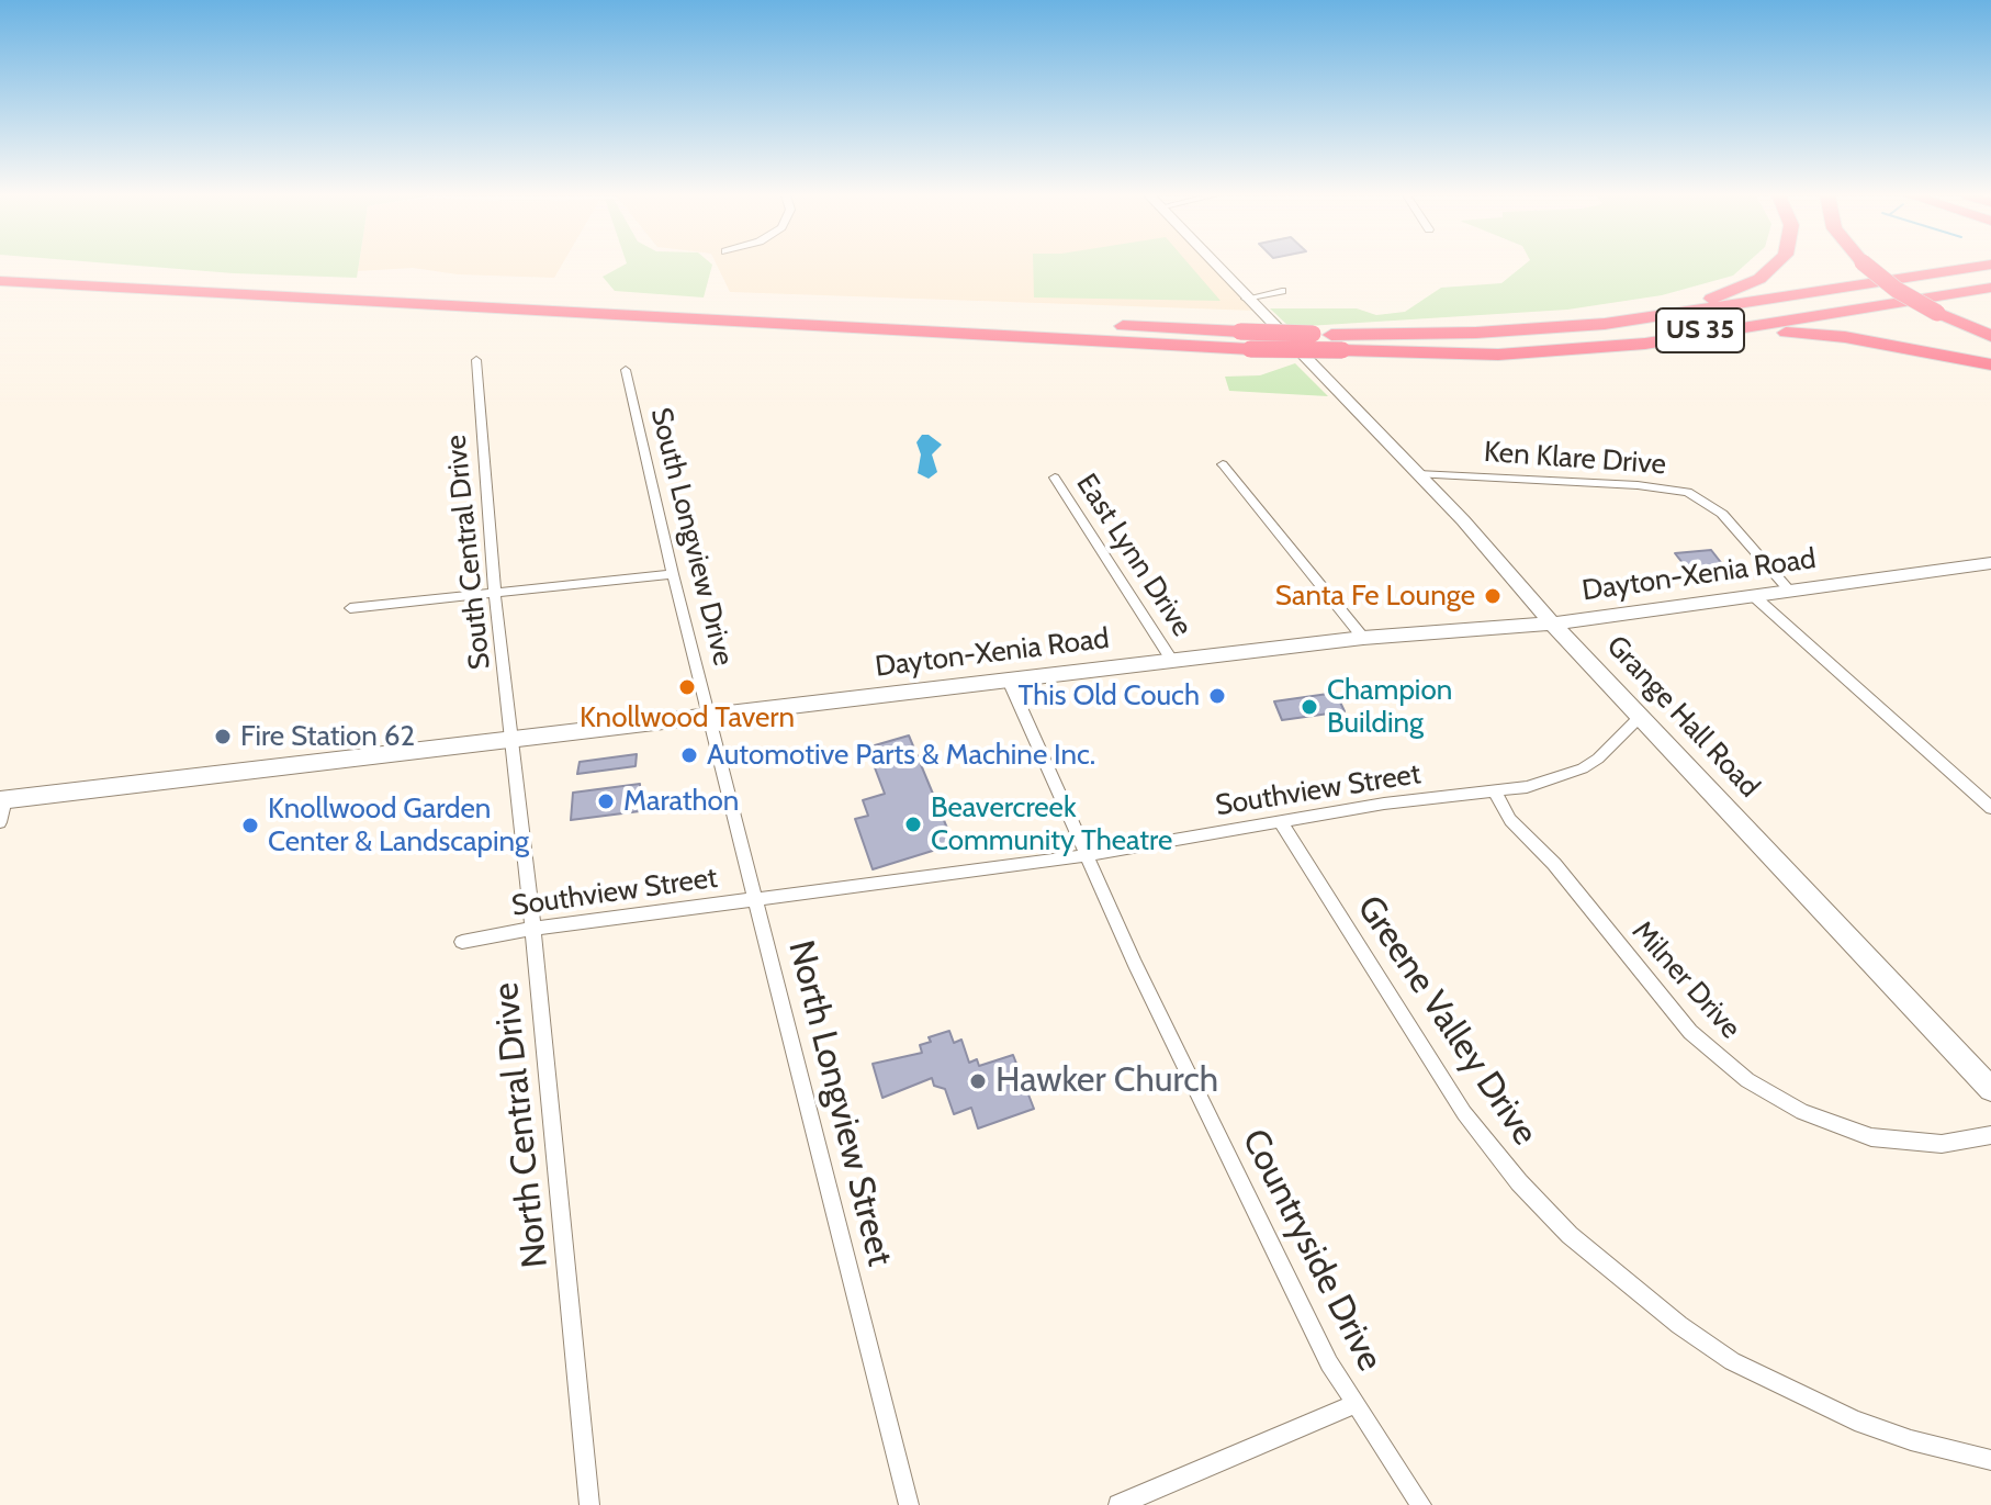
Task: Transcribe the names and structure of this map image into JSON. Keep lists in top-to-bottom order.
{
  "streets": {
    "highway": ["US 35"],
    "main road": ["Dayton-Xenia Road", "Grange Hall Road"],
    "street": [
      "Ken Klare Drive",
      "South Longview Drive",
      "South Central Drive",
      "East Lynn Drive",
      "Southview Street",
      "Milner Drive",
      "Greene Valley Drive",
      "North Longview Street",
      "North Central Drive",
      "Countryside Drive"
    ]
  },
  "crossings": [
    ["Ken Klare Drive", "Dayton-Xenia Road"],
    ["Ken Klare Drive", "Grange Hall Road"],
    ["South Longview Drive", "Dayton-Xenia Road"],
    ["South Longview Drive", "North Longview Street"],
    ["South Central Drive", "Dayton-Xenia Road"],
    ["South Central Drive", "North Central Drive"],
    ["East Lynn Drive", "Dayton-Xenia Road"],
    ["Dayton-Xenia Road", "Grange Hall Road"],
    ["Dayton-Xenia Road", "North Longview Street"],
    ["Dayton-Xenia Road", "North Central Drive"],
    ["Dayton-Xenia Road", "Countryside Drive"],
    ["Grange Hall Road", "Southview Street"],
    ["Southview Street", "Milner Drive"],
    ["Southview Street", "Greene Valley Drive"],
    ["Southview Street", "North Longview Street"],
    ["Southview Street", "North Central Drive"],
    ["Southview Street", "Countryside Drive"]
  ],
  "places": [
    "Santa Fe Lounge",
    "Knollwood Tavern",
    "This Old Couch",
    "Champion Building",
    "Fire Station 62",
    "Automotive Parts & Machine Inc.",
    "Marathon",
    "Beavercreek Community Theatre",
    "Knollwood Garden Center & Landscaping",
    "Hawker Church"
  ]
}
